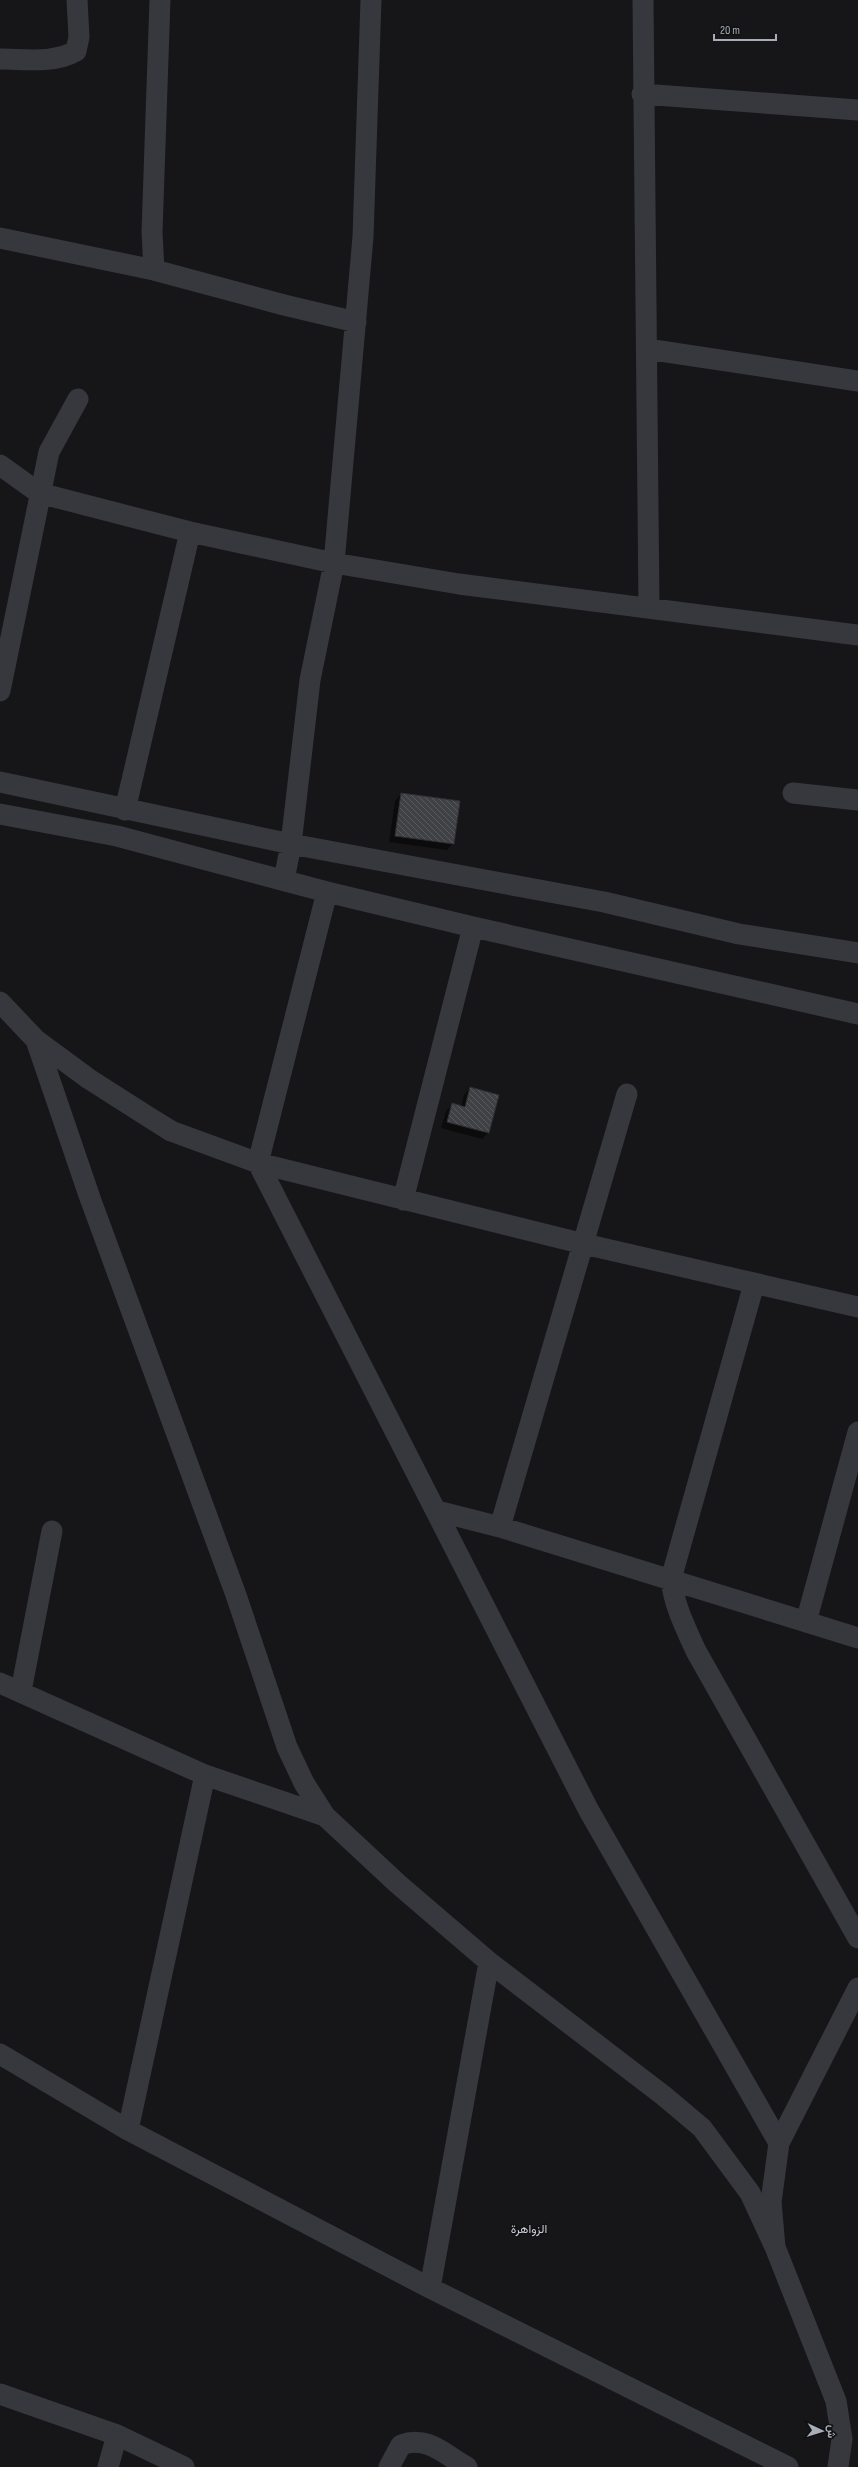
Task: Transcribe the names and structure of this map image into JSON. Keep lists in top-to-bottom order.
{
  "districts": ["الزواهرة"],
  "scale_bar": "20 m",
  "north": "right"
}
